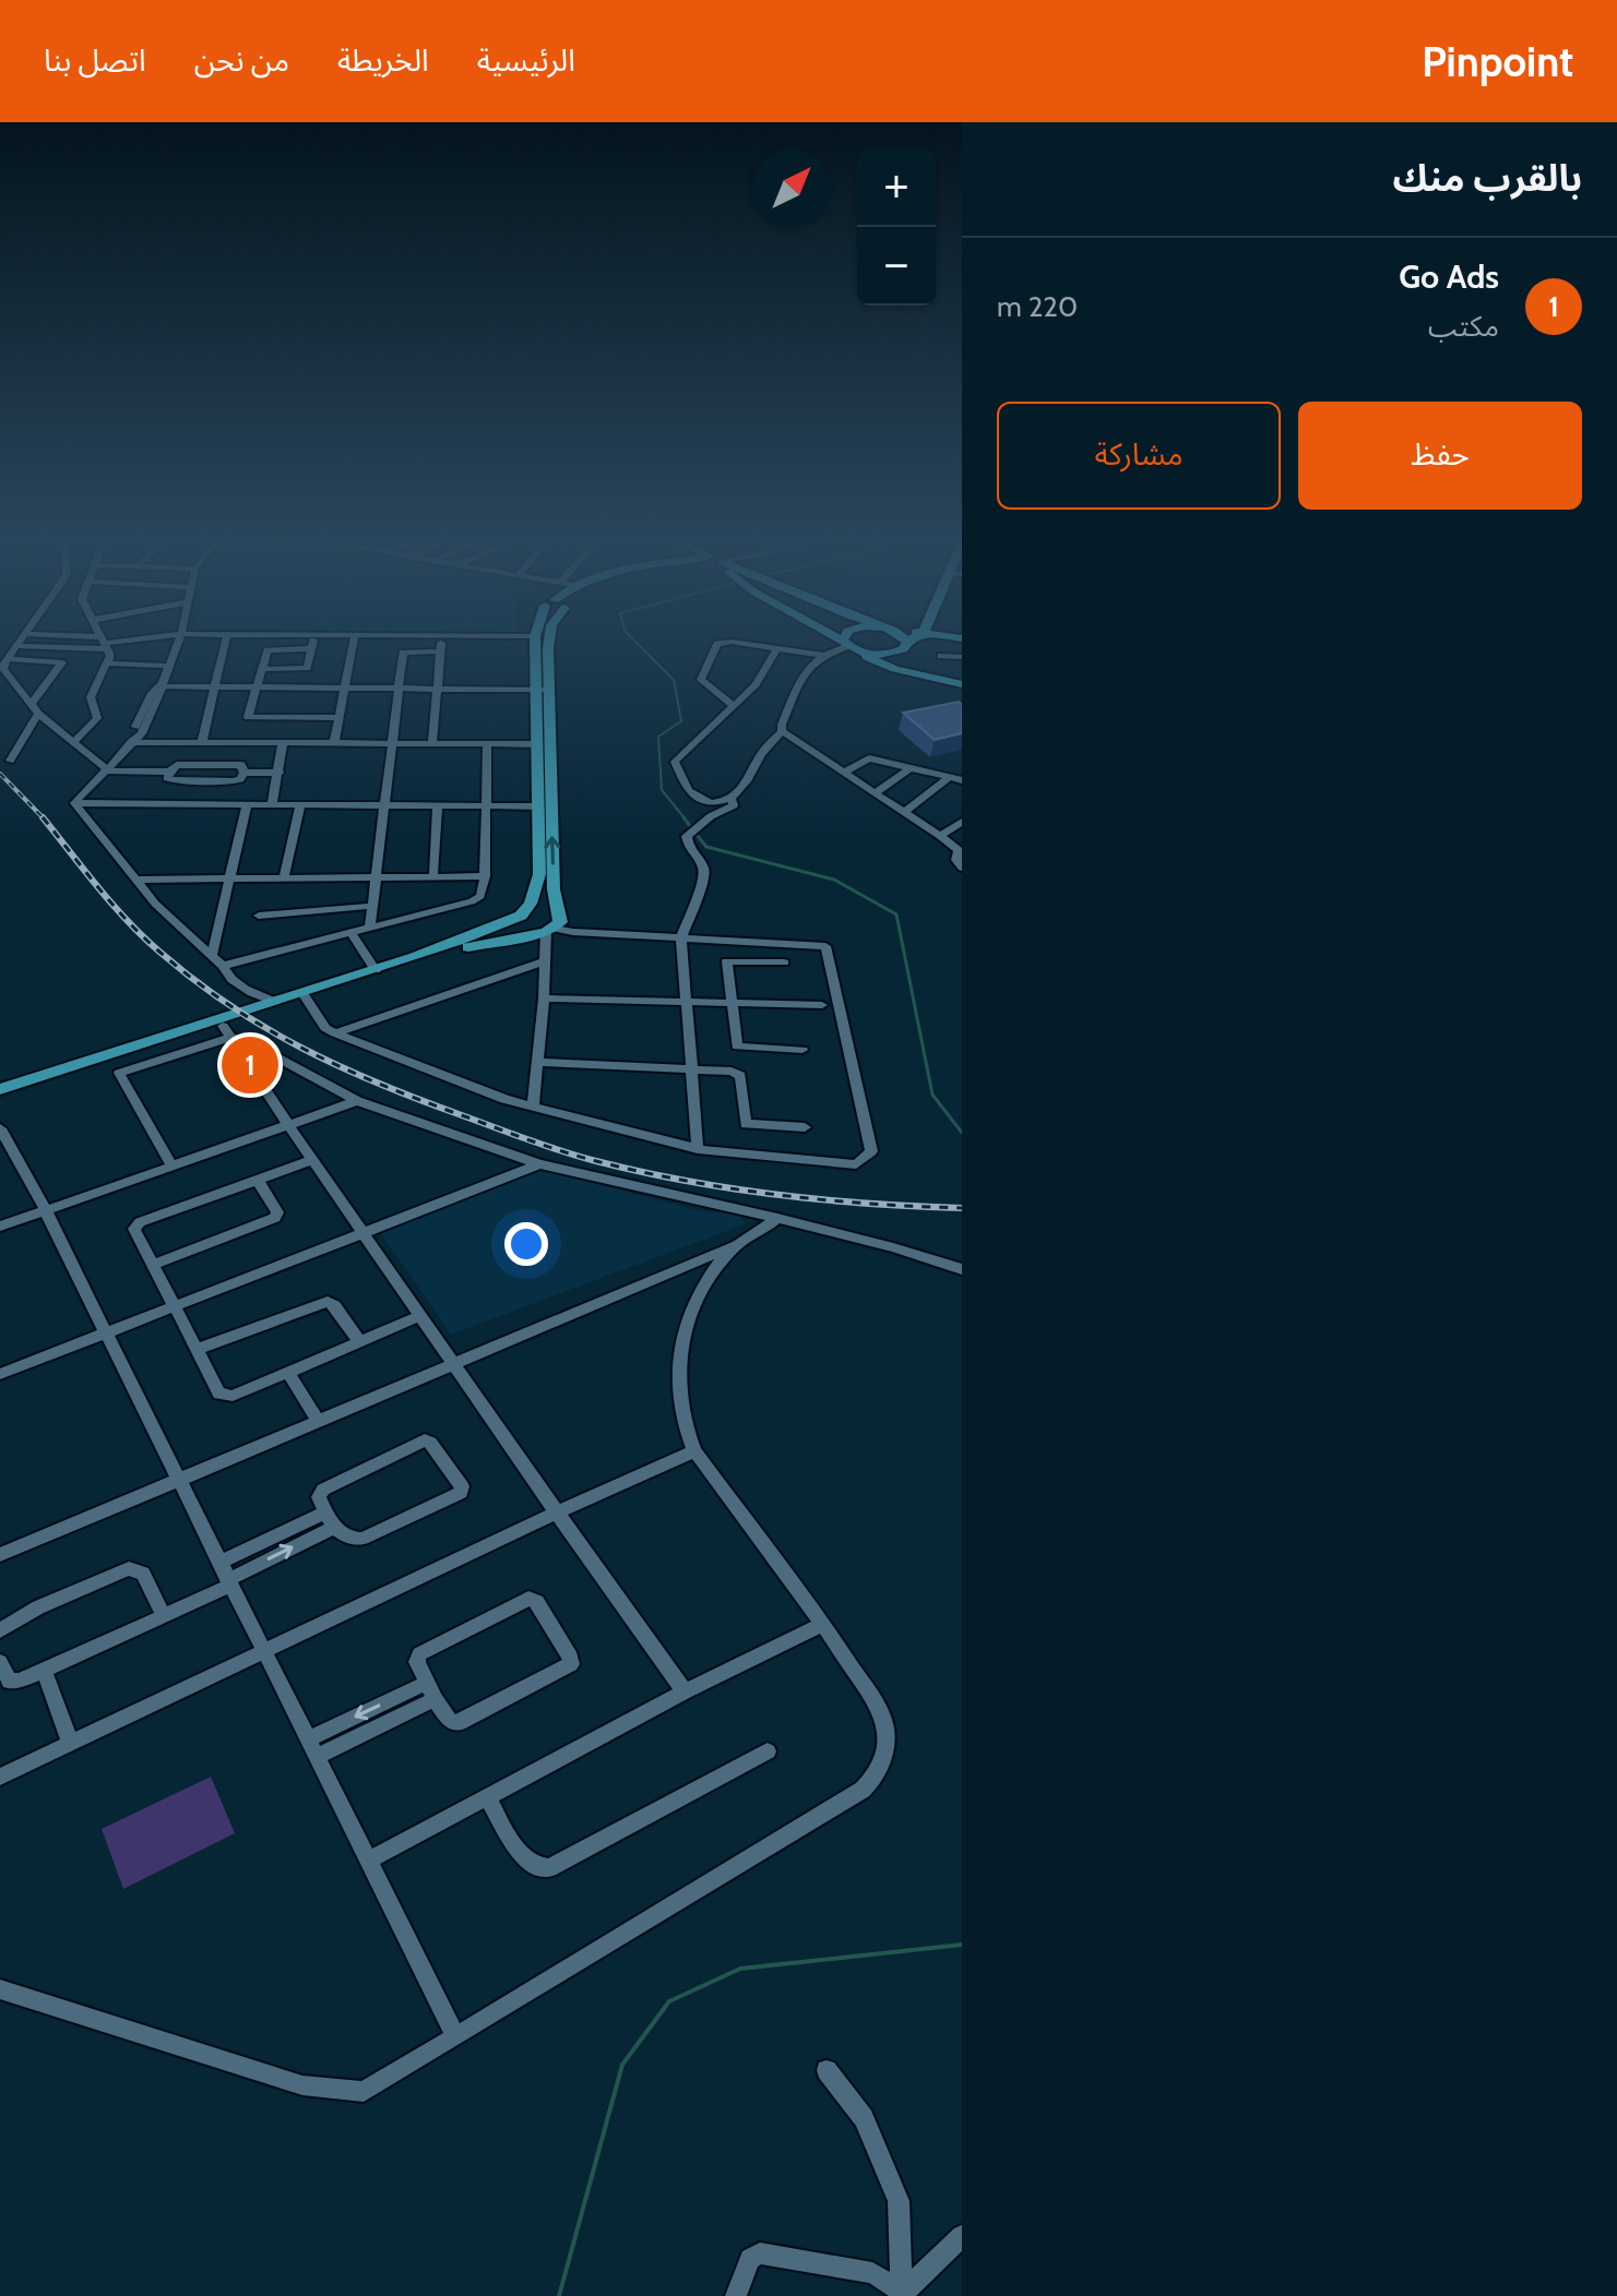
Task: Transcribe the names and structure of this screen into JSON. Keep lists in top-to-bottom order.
{
  "north": "top right",
  "page": {
    "header": "Pinpoint",
    "nav": [
      "الرئيسية",
      "الخريطة",
      "من نحن",
      "اتصل بنا"
    ],
    "heading": "بالقرب منك",
    "map_buttons": ["+", "−"],
    "list": [
      {
        "mark": "1",
        "name": "Go Ads",
        "note": "مكتب",
        "value": "220 m"
      }
    ],
    "buttons": ["حفظ", "مشاركة"],
    "pins": "1"
  }
}
